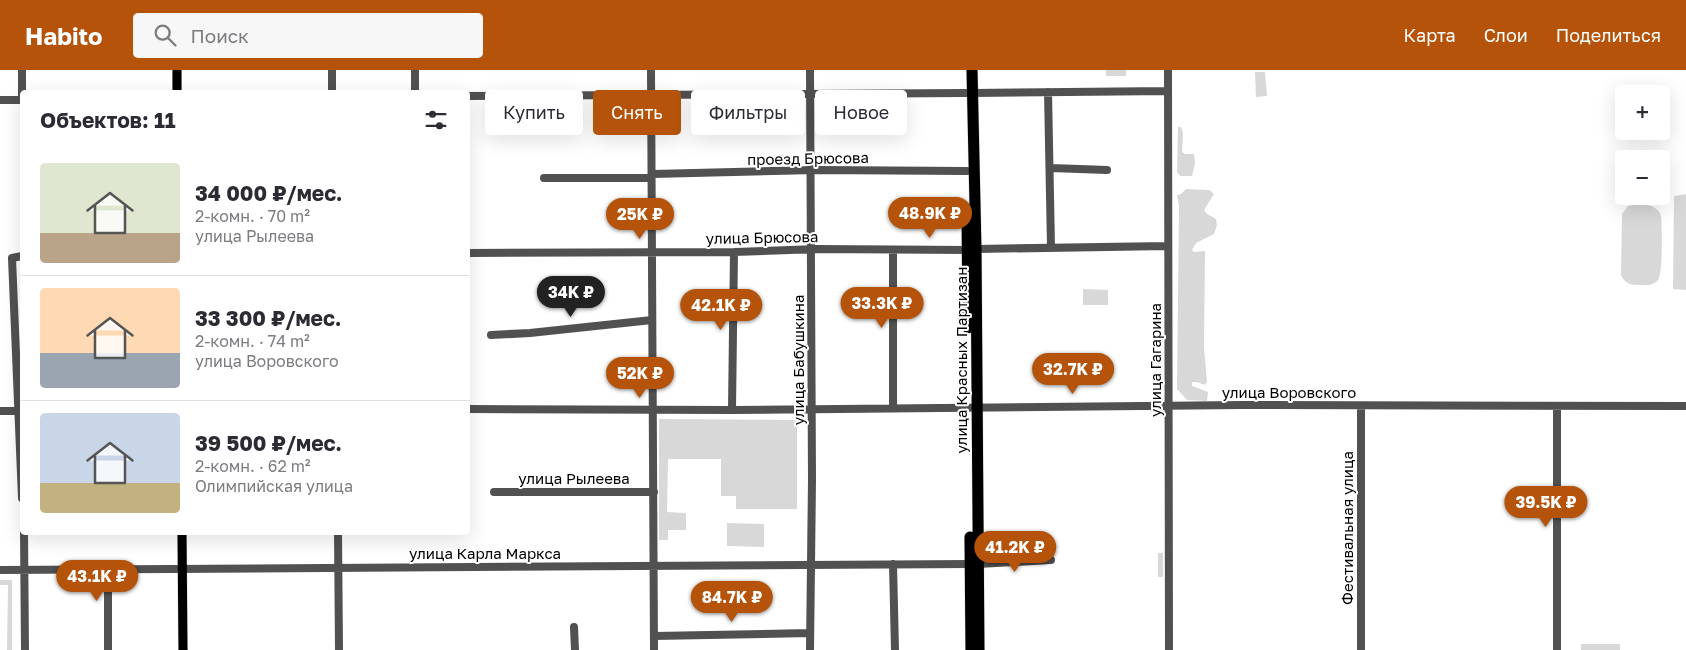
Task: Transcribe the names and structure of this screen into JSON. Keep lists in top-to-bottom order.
{
  "streets": {
    "highway": ["улица Красных Партизан"],
    "street": [
      "проезд Брюсова",
      "улица Брюсова",
      "улица Бабушкина",
      "улица Гагарина",
      "улица Воровского",
      "улица Рылеева",
      "Фестивальная улица",
      "улица Карла Маркса"
    ]
  },
  "crossings": [
    ["проезд Брюсова", "улица Бабушкина"],
    ["проезд Брюсова", "улица Красных Партизан"],
    ["улица Брюсова", "улица Бабушкина"],
    ["улица Брюсова", "улица Красных Партизан"],
    ["улица Брюсова", "улица Гагарина"],
    ["улица Бабушкина", "улица Воровского"],
    ["улица Бабушкина", "улица Карла Маркса"],
    ["улица Красных Партизан", "улица Воровского"],
    ["улица Красных Партизан", "улица Карла Маркса"],
    ["улица Гагарина", "улица Воровского"],
    ["улица Воровского", "Фестивальная улица"]
  ],
  "page": {
    "header": "Habito",
    "search": "Поиск",
    "nav": ["Карта", "Слои", "Поделиться"],
    "map_buttons": ["+", "−"],
    "chip": [
      "Купить",
      "Снять",
      "Фильтры",
      "Новое"
    ],
    "heading": "Объектов: 11",
    "list": [
      {
        "name": "34 000 ₽/мес.",
        "note": "2-комн. · 70 m² · улица Рылеева"
      },
      {
        "name": "33 300 ₽/мес.",
        "note": "2-комн. · 74 m² · улица Воровского"
      },
      {
        "name": "39 500 ₽/мес.",
        "note": "2-комн. · 62 m² · Олимпийская улица"
      }
    ],
    "price": [
      "48.9K ₽",
      "25K ₽",
      "34K ₽",
      "33.3K ₽",
      "42.1K ₽",
      "32.7K ₽",
      "52K ₽",
      "39.5K ₽",
      "41.2K ₽",
      "43.1K ₽",
      "84.7K ₽"
    ]
  }
}
